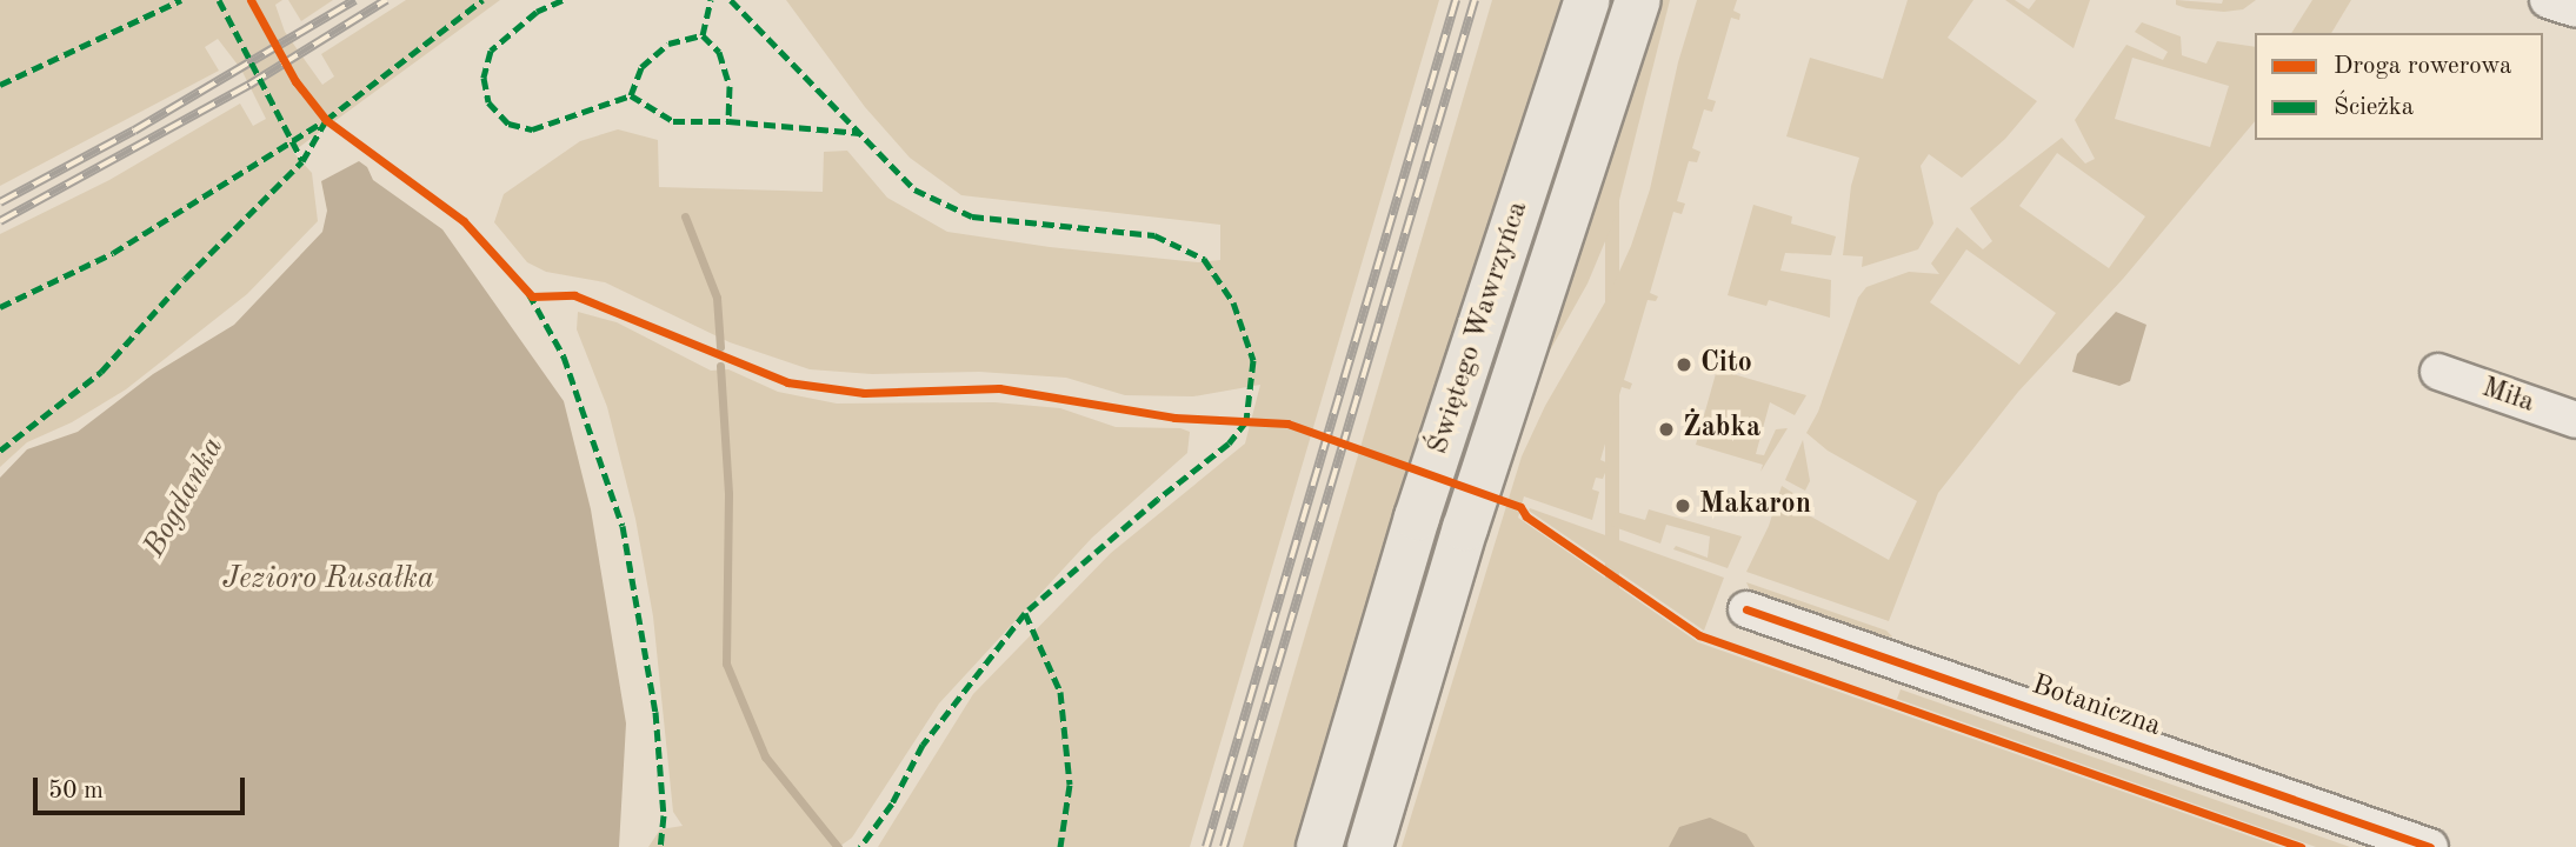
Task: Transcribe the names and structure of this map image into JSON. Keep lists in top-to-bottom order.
{
  "streets": {
    "main road": ["Świętego Wawrzyńca"],
    "street": ["Miła", "Botaniczna"]
  },
  "water": ["Bogdanka", "Jezioro Rusałka"],
  "places": ["Cito", "Żabka", "Makaron"],
  "legend": ["Droga rowerowa", "Ścieżka"],
  "scale_bar": "50 m"
}
